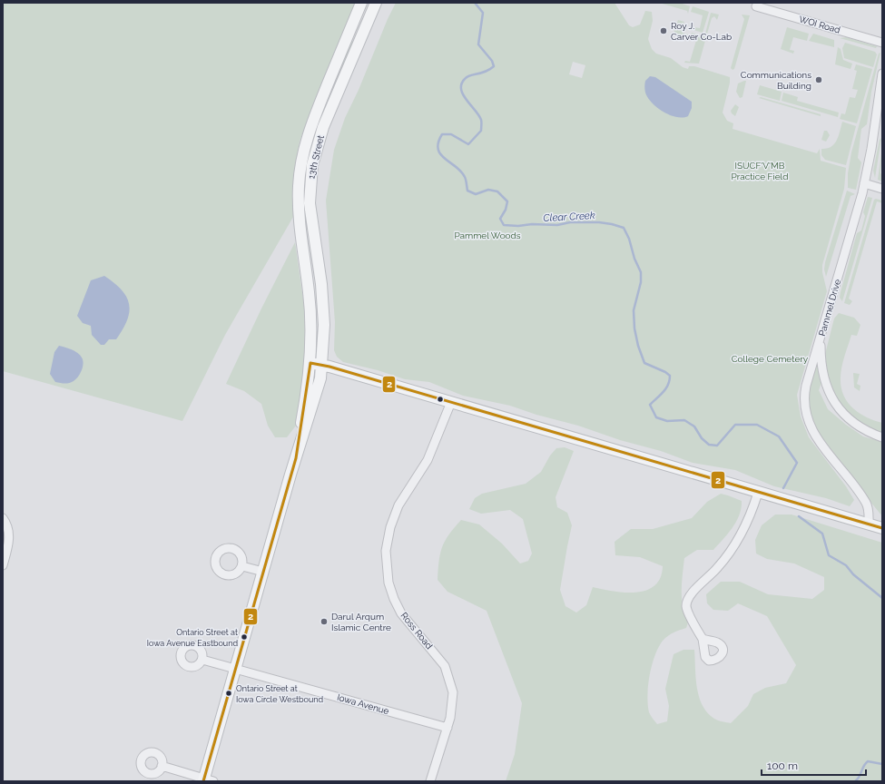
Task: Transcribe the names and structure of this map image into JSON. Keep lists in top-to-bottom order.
{
  "streets": {
    "main road": ["13th Street"],
    "street": [
      "WOI Road",
      "Pammel Drive",
      "Ross Road",
      "Iowa Avenue"
    ]
  },
  "crossings": [
    ["Ross Road", "Iowa Avenue"]
  ],
  "water": ["Clear Creek"],
  "parks": ["ISUCF'V'MB Practice Field", "Pammel Woods", "College Cemetery"],
  "places": [
    "Roy J. Carver Co-Lab",
    "Communications Building",
    "Darul Arqum Islamic Centre",
    "Ontario Street at Iowa Avenue Eastbound",
    "Ontario Street at Iowa Circle Westbound"
  ],
  "lines": ["transit line 2"],
  "scale_bar": "100 m"
}
